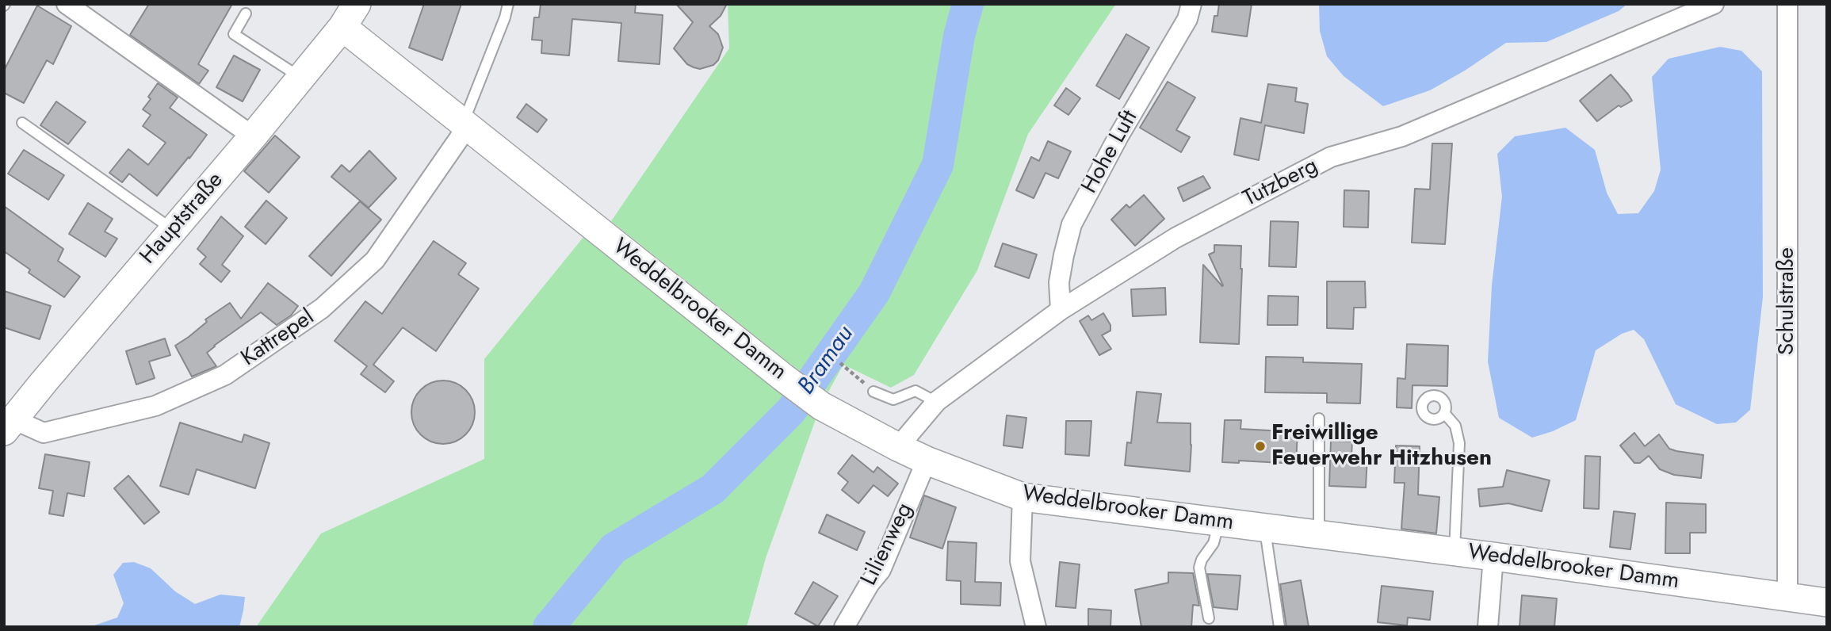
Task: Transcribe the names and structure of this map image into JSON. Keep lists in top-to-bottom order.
{
  "streets": {
    "street": [
      "Hohe Luft",
      "Tutzberg",
      "Hauptstraße",
      "Schulstraße",
      "Weddelbrooker Damm",
      "Kattrepel",
      "Lilienweg"
    ]
  },
  "crossings": [
    ["Hohe Luft", "Tutzberg"],
    ["Tutzberg", "Weddelbrooker Damm"],
    ["Hauptstraße", "Weddelbrooker Damm"],
    ["Hauptstraße", "Kattrepel"],
    ["Schulstraße", "Weddelbrooker Damm"],
    ["Weddelbrooker Damm", "Kattrepel"],
    ["Weddelbrooker Damm", "Lilienweg"]
  ],
  "water": ["Bramau"],
  "places": ["Freiwillige Feuerwehr Hitzhusen"]
}
